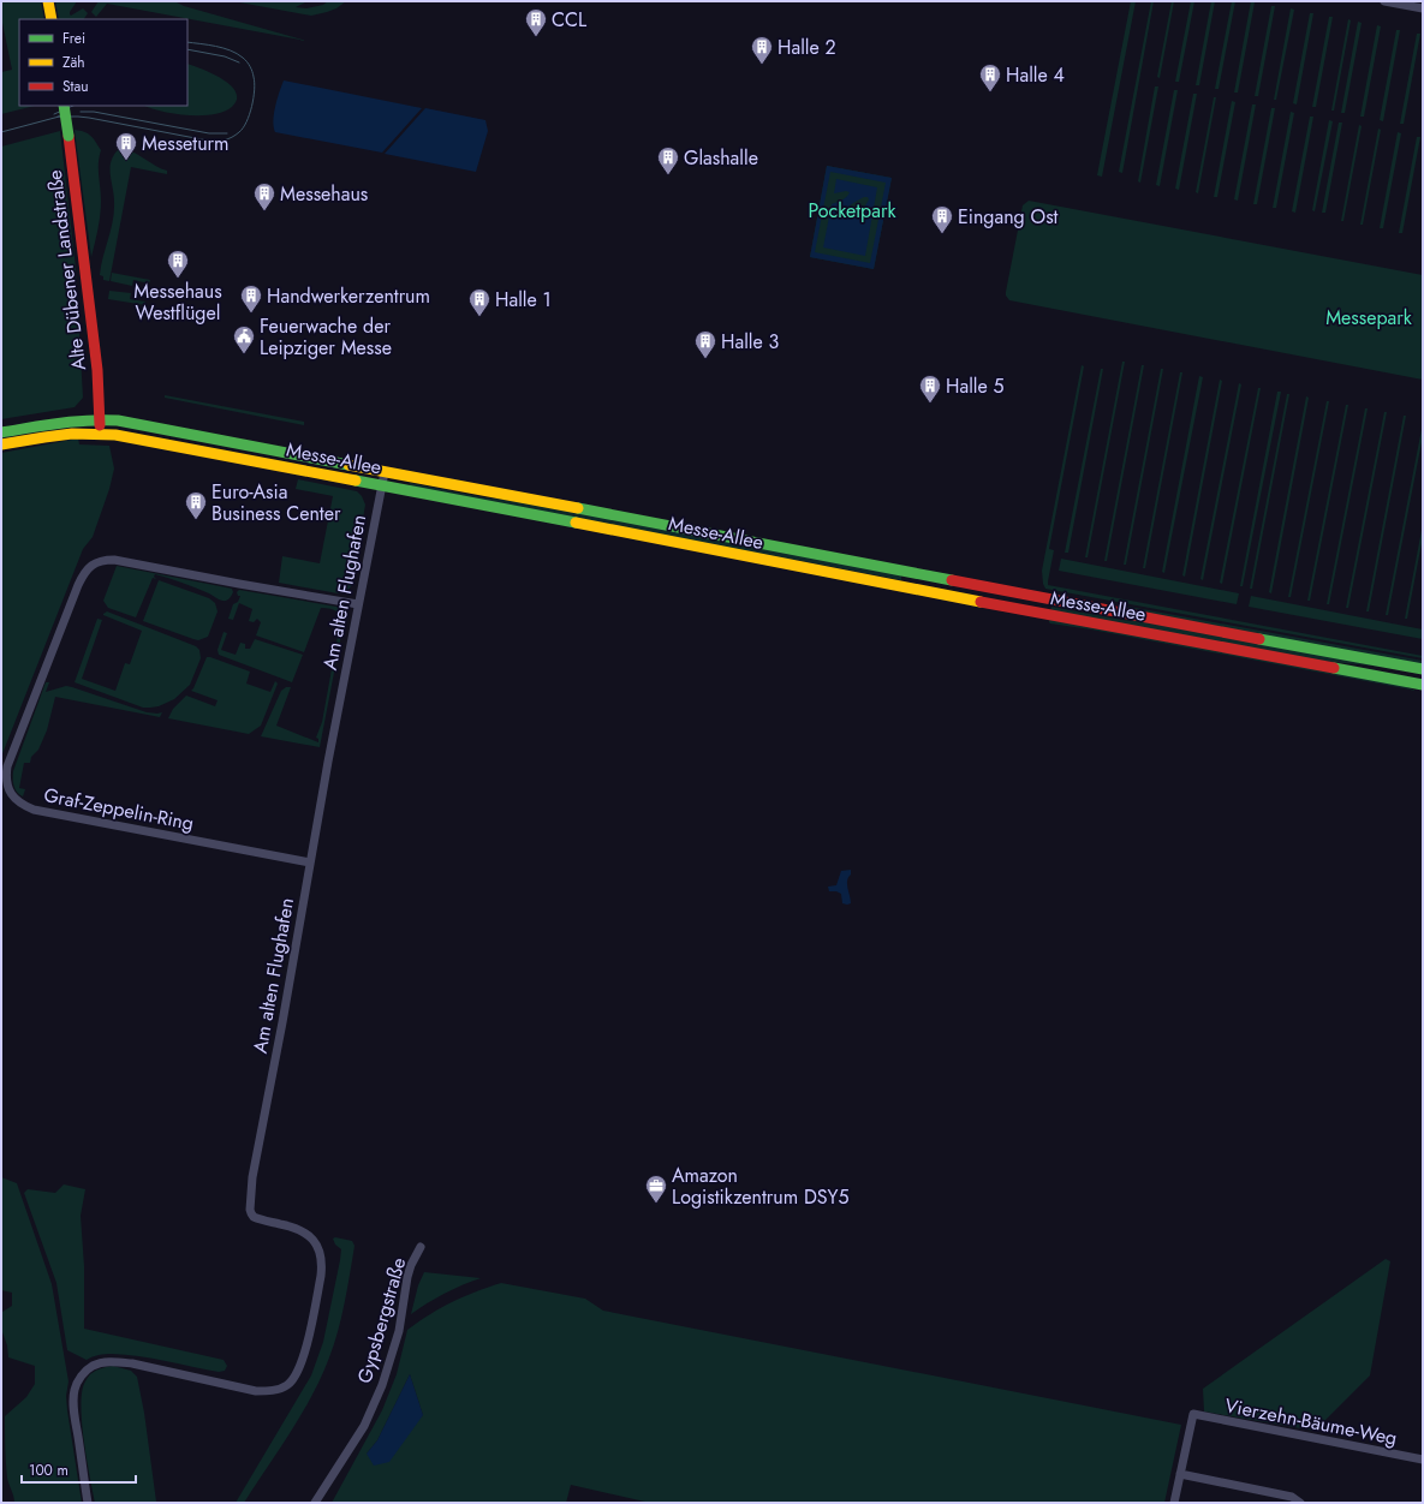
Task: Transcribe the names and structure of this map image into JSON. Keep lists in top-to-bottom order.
{
  "streets": {
    "main road": ["Alte Dübener Landstraße", "Messe-Allee"],
    "street": [
      "Am alten Flughafen",
      "Graf-Zeppelin-Ring",
      "Gypsbergstraße",
      "Vierzehn-Bäume-Weg"
    ]
  },
  "crossings": [
    ["Alte Dübener Landstraße", "Messe-Allee"],
    ["Messe-Allee", "Am alten Flughafen"],
    ["Am alten Flughafen", "Graf-Zeppelin-Ring"]
  ],
  "parks": ["Pocketpark", "Messepark"],
  "places": {
    "building": [
      "CCL",
      "Halle 2",
      "Halle 4",
      "Messeturm",
      "Glashalle",
      "Messehaus",
      "Eingang Ost",
      "Messehaus Westflügel",
      "Handwerkerzentrum",
      "Halle 1",
      "Halle 3",
      "Halle 5",
      "Euro-Asia Business Center"
    ],
    "public building": ["Feuerwache der Leipziger Messe"],
    "office": ["Amazon Logistikzentrum DSY5"]
  },
  "legend": ["Frei", "Zäh", "Stau"],
  "scale_bar": "100 m"
}
